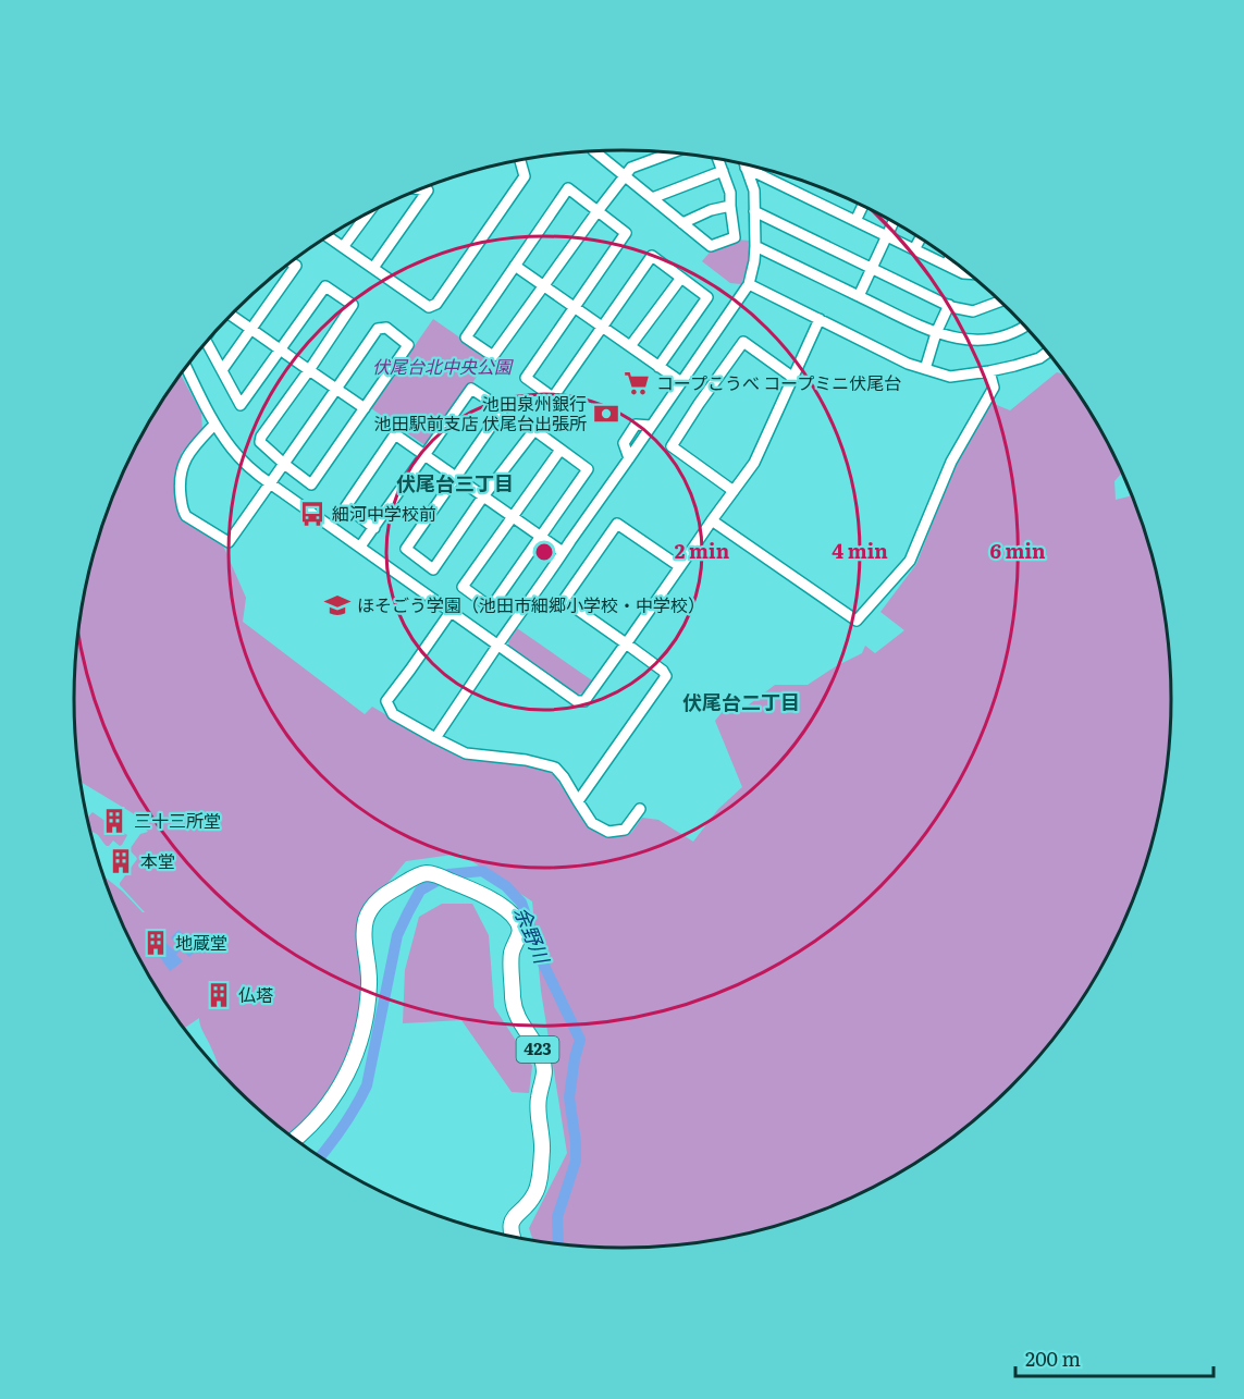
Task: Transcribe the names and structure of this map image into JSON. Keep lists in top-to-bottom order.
{
  "streets": {
    "highway": ["423"]
  },
  "districts": ["伏尾台三丁目", "伏尾台二丁目"],
  "water": ["余野川"],
  "parks": ["伏尾台北中央公園"],
  "places": {
    "supermarket": ["コープこうべ コープミニ伏尾台"],
    "bank": ["池田泉州銀行 池田駅前支店 伏尾台出張所"],
    "bus stop": ["細河中学校前"],
    "school or university": ["ほそごう学園（池田市細郷小学校・中学校）"],
    "building": [
      "三十三所堂",
      "本堂",
      "地蔵堂",
      "仏塔"
    ]
  },
  "scale_bar": "200 m",
  "rings": ["2 min", "4 min", "6 min"]
}
